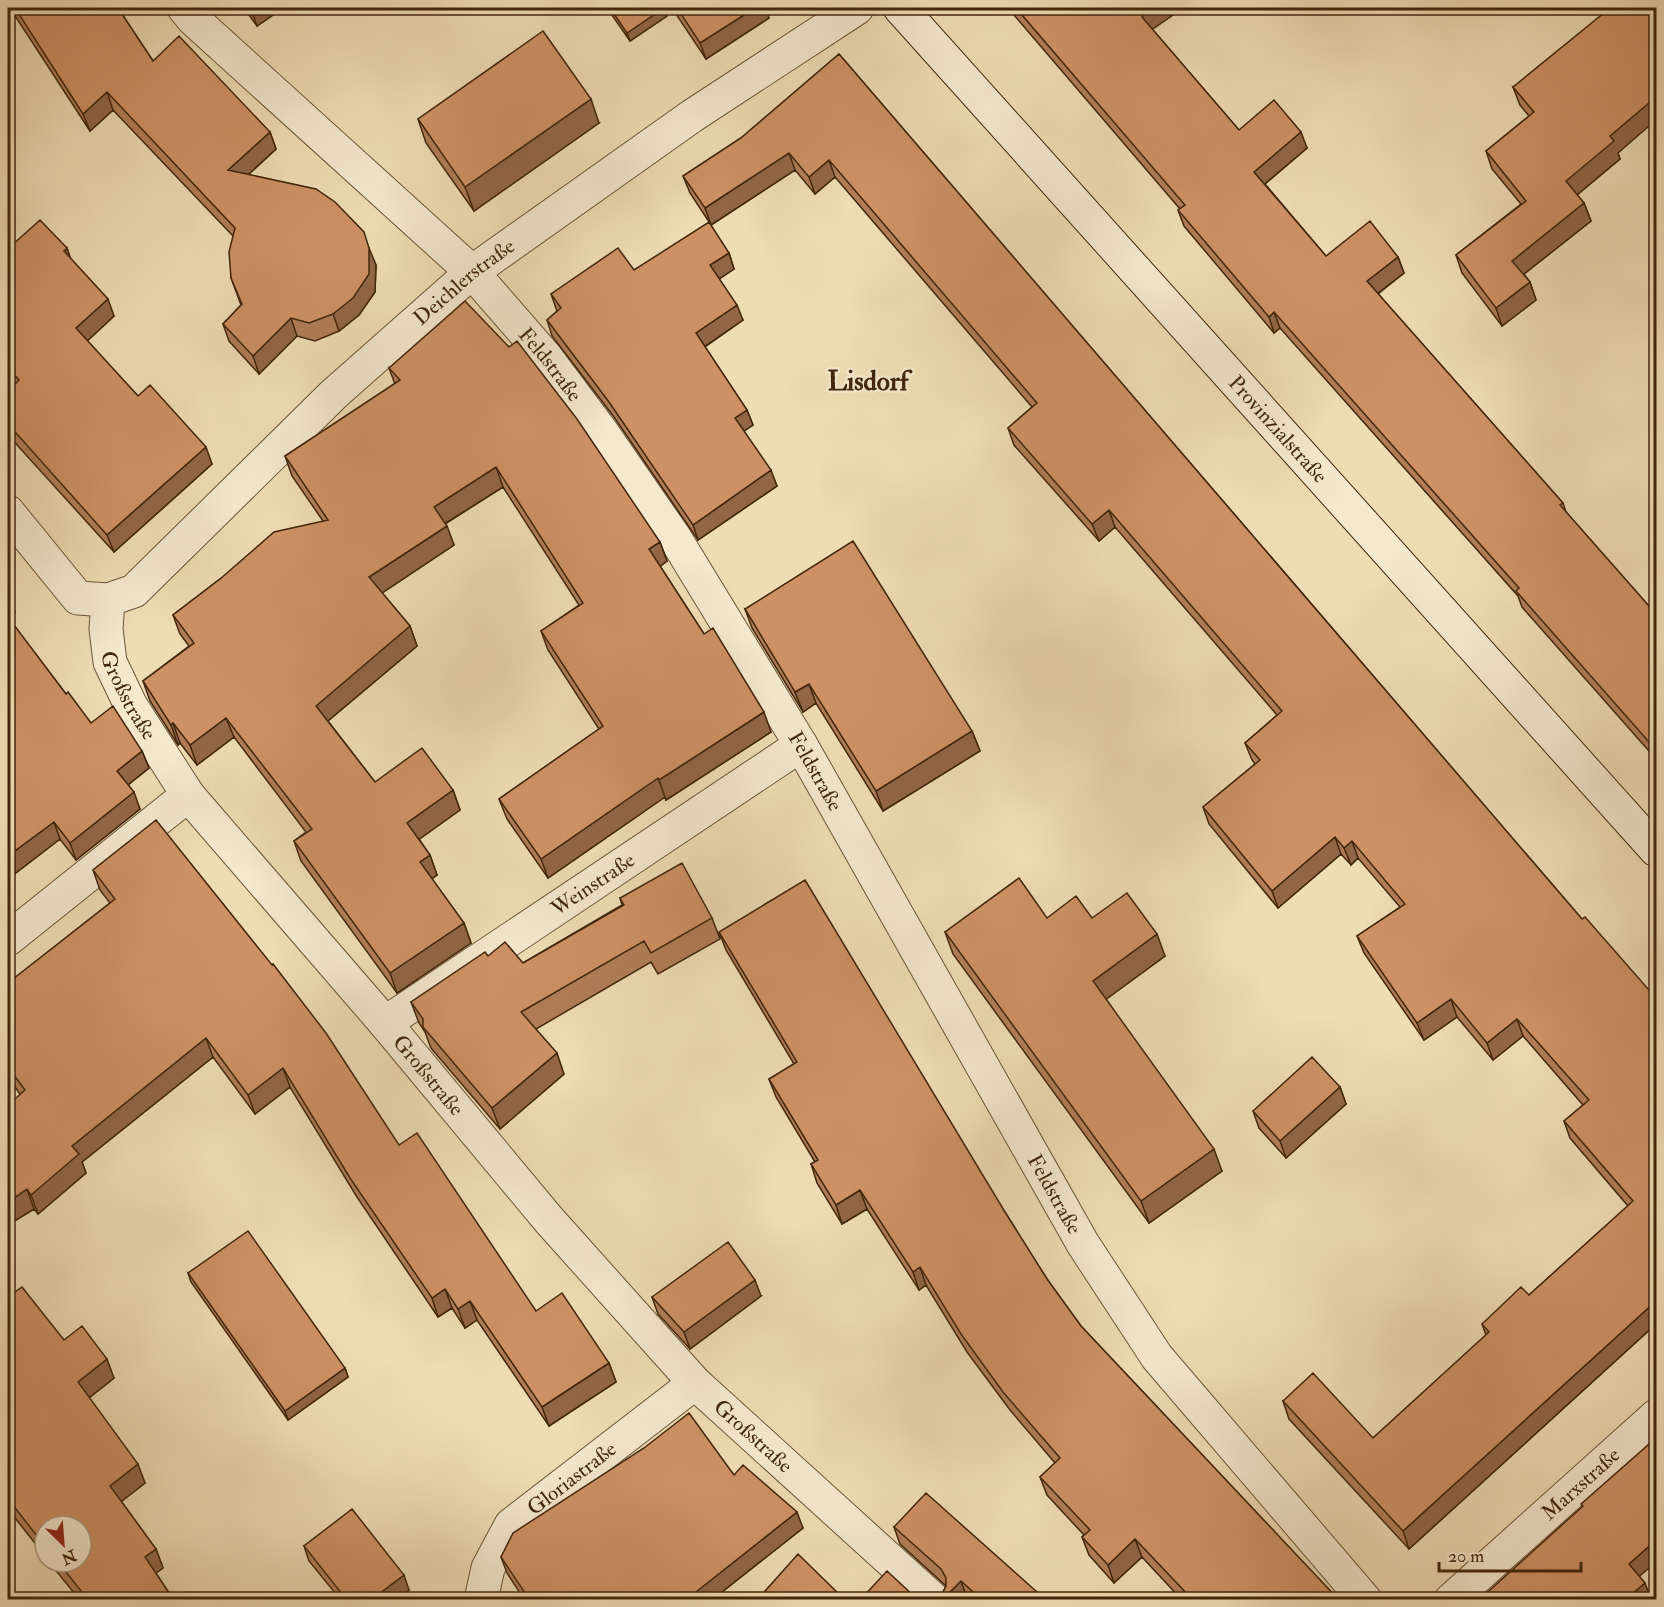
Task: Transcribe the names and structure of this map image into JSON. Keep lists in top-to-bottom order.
{
  "streets": {
    "street": [
      "Deichlerstraße",
      "Feldstraße",
      "Provinzialstraße",
      "Großstraße",
      "Weinstraße",
      "Gloriastraße",
      "Marxstraße"
    ]
  },
  "crossings": [
    ["Deichlerstraße", "Feldstraße"],
    ["Deichlerstraße", "Großstraße"],
    ["Feldstraße", "Weinstraße"],
    ["Großstraße", "Weinstraße"],
    ["Großstraße", "Gloriastraße"]
  ],
  "districts": ["Lisdorf"],
  "scale_bar": "20 m",
  "north": "bottom right"
}
